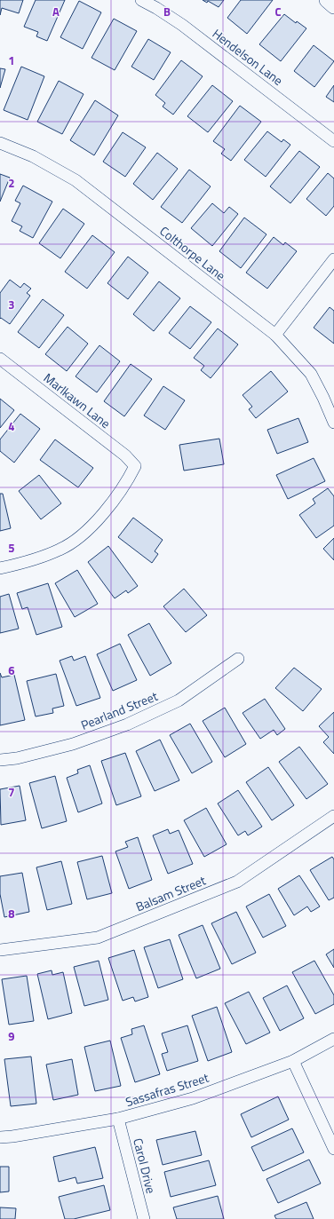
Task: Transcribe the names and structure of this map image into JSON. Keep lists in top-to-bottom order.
{
  "streets": {
    "street": [
      "Hendelson Lane",
      "Colthorpe Lane",
      "Marlkawn Lane",
      "Pearland Street",
      "Balsam Street",
      "Sassafras Street",
      "Carol Drive"
    ]
  },
  "crossings": [
    ["Sassafras Street", "Carol Drive"]
  ],
  "grid": {
    "columns": ["A", "B", "C"],
    "rows": [
      "1",
      "2",
      "3",
      "4",
      "5",
      "6",
      "7",
      "8",
      "9"
    ]
  }
}
